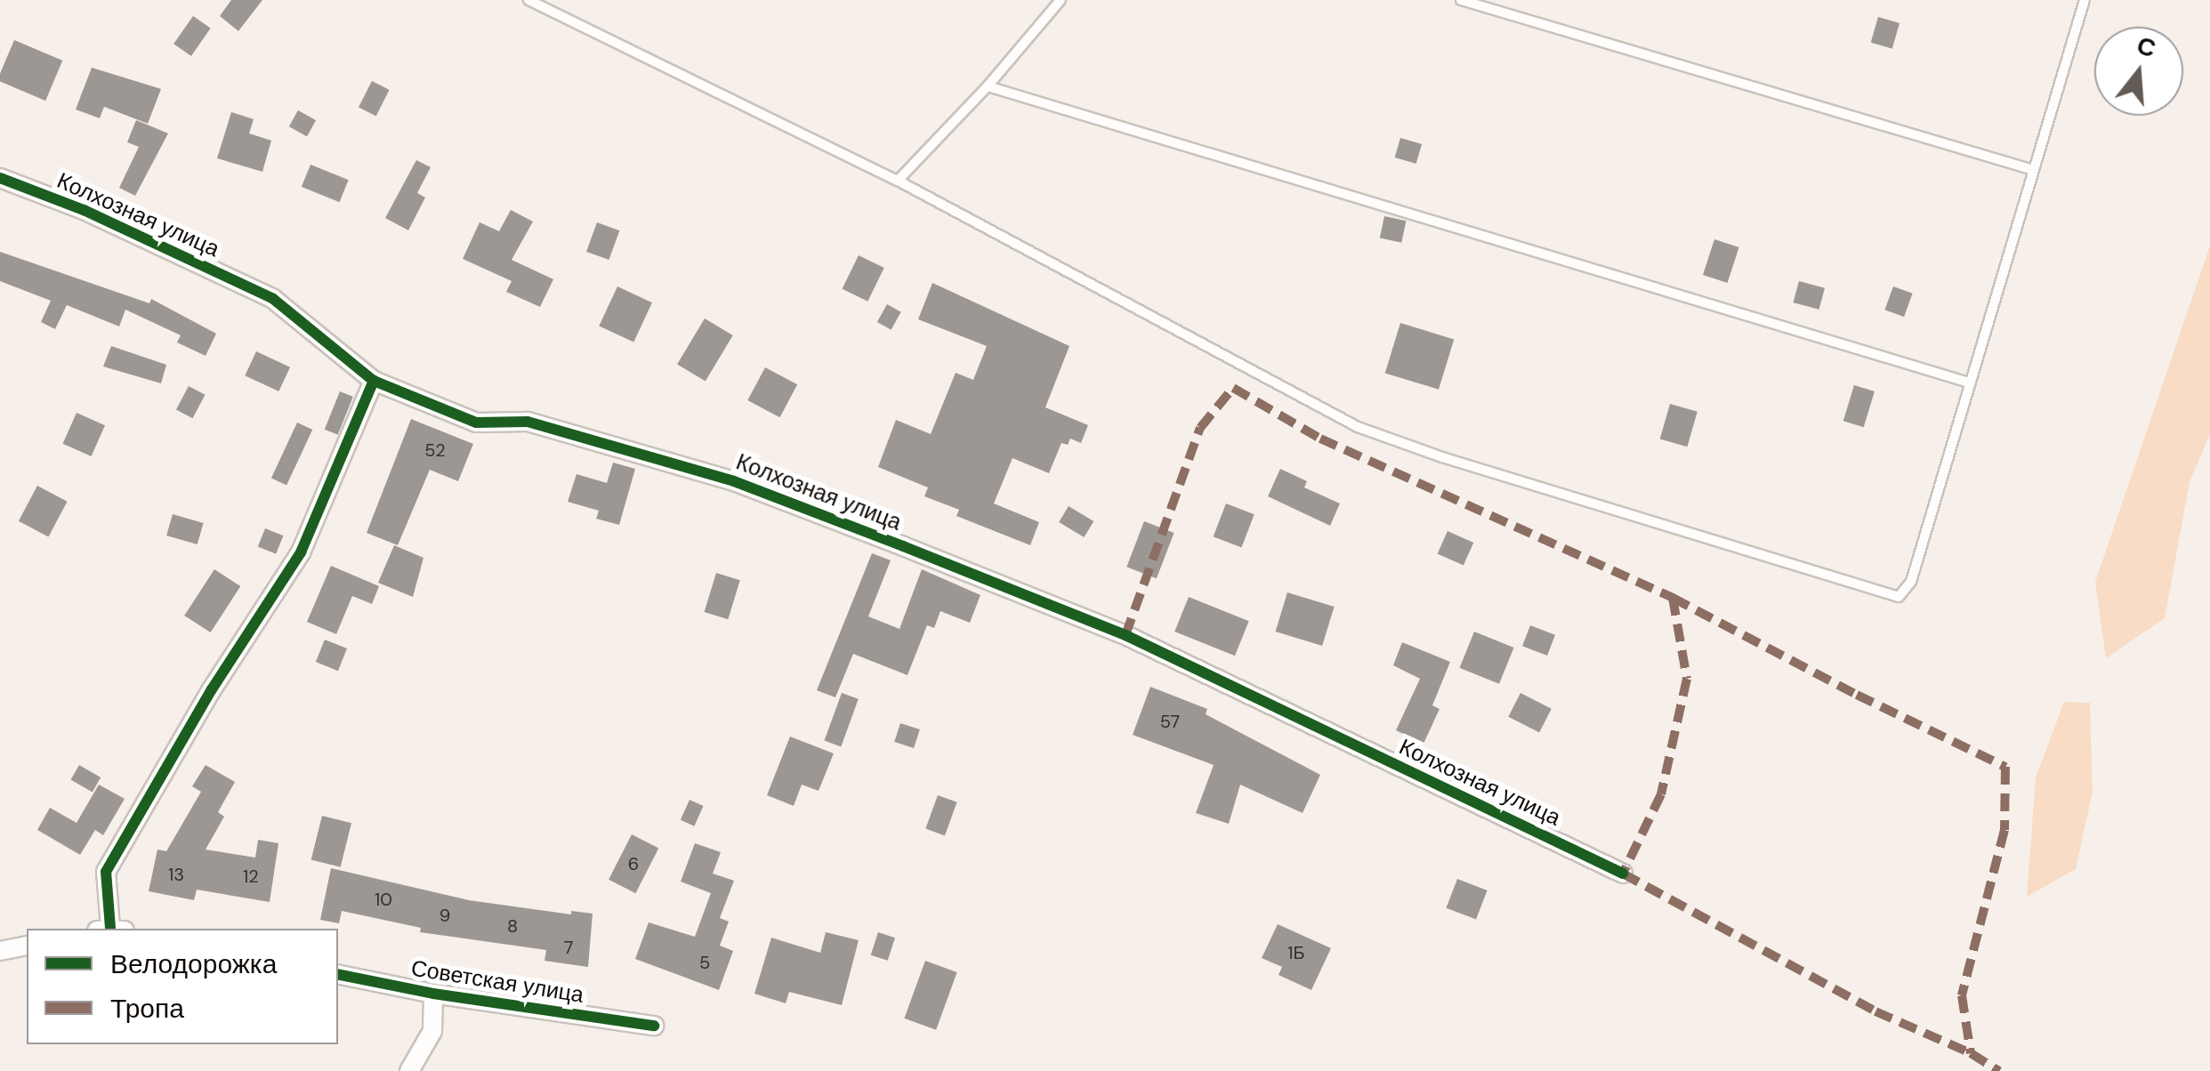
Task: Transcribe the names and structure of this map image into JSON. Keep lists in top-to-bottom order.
{
  "streets": {
    "street": ["Колхозная улица", "Советская улица"]
  },
  "house_numbers": [
    "52",
    "57",
    "6",
    "13",
    "12",
    "10",
    "9",
    "8",
    "7",
    "1Б",
    "5"
  ],
  "legend": ["Велодорожка", "Тропа"],
  "north": "top"
}
